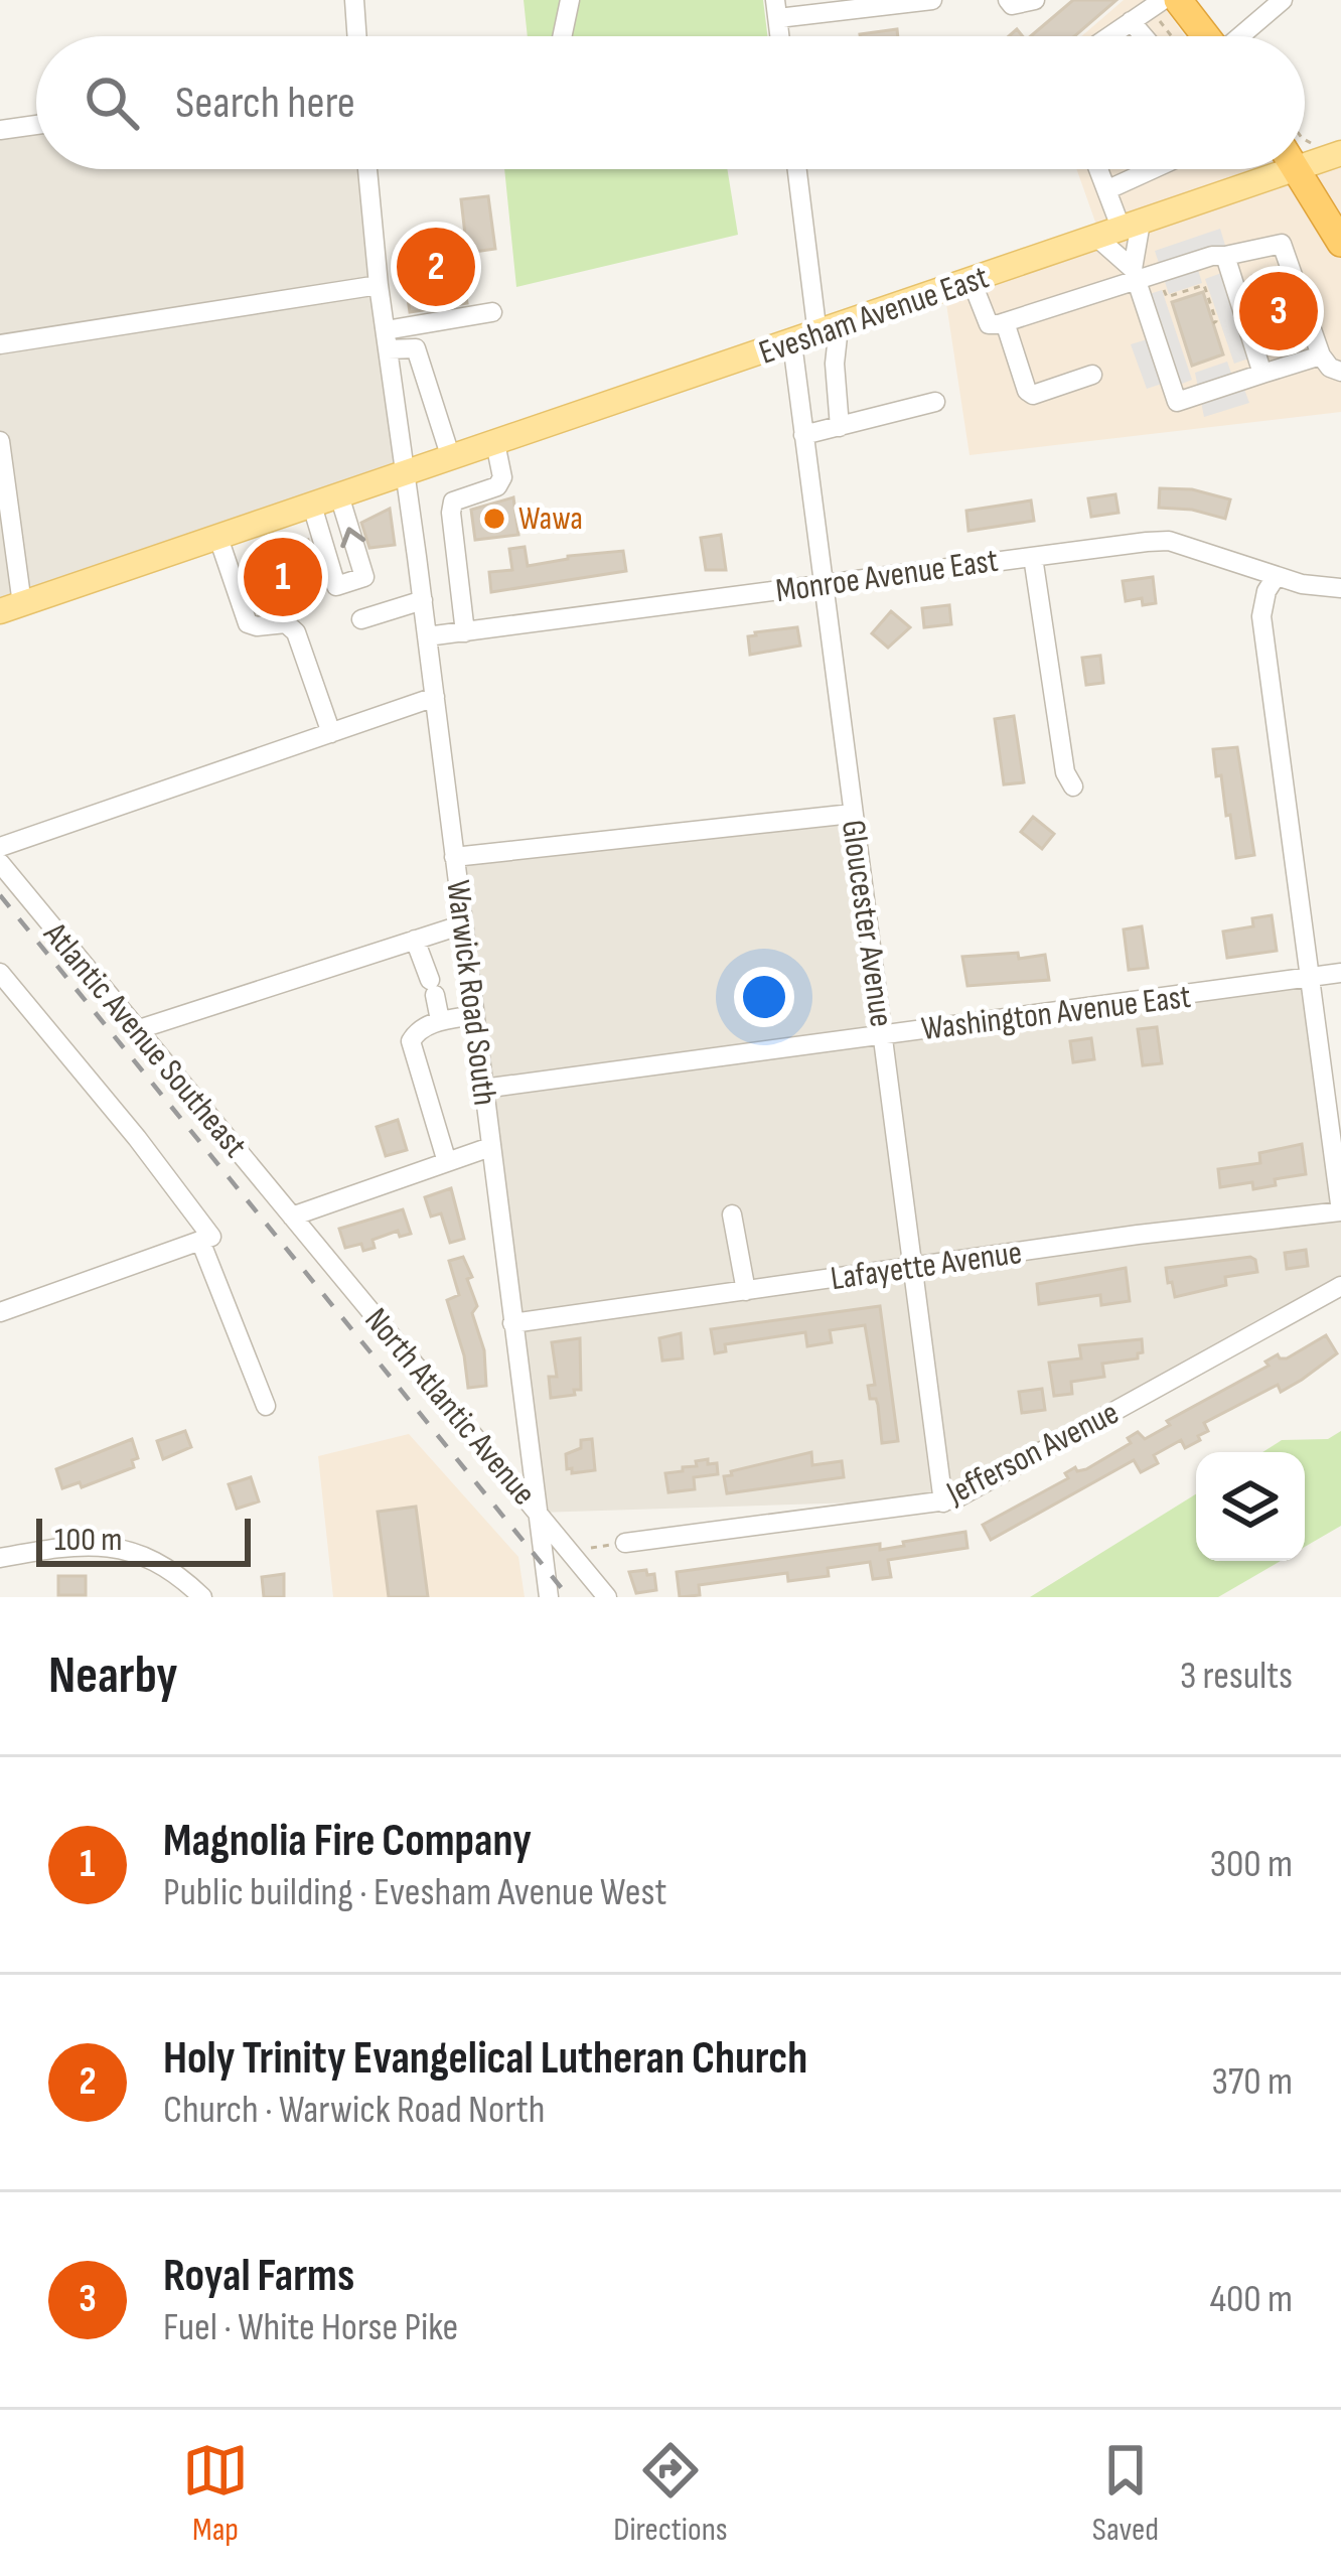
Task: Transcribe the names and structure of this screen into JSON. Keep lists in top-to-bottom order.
{
  "streets": {
    "main road": ["Evesham Avenue East"],
    "street": [
      "Monroe Avenue East",
      "Gloucester Avenue",
      "Warwick Road South",
      "Washington Avenue East",
      "Atlantic Avenue Southeast",
      "Lafayette Avenue",
      "North Atlantic Avenue",
      "Jefferson Avenue"
    ]
  },
  "crossings": [
    ["Evesham Avenue East", "Gloucester Avenue"],
    ["Evesham Avenue East", "Warwick Road South"],
    ["Monroe Avenue East", "Gloucester Avenue"],
    ["Monroe Avenue East", "Warwick Road South"],
    ["Gloucester Avenue", "Washington Avenue East"],
    ["Gloucester Avenue", "Lafayette Avenue"],
    ["Gloucester Avenue", "Jefferson Avenue"],
    ["Warwick Road South", "Washington Avenue East"],
    ["Warwick Road South", "Lafayette Avenue"],
    ["Warwick Road South", "North Atlantic Avenue"],
    ["Atlantic Avenue Southeast", "North Atlantic Avenue"]
  ],
  "places": ["Wawa"],
  "scale_bar": "100 m",
  "page": {
    "search": "Search here",
    "pins": ["2", "3", "1"],
    "scale": "100 m",
    "heading": ["Nearby", "3 results"],
    "list": [
      {
        "mark": "1",
        "name": "Magnolia Fire Company",
        "note": "Public building · Evesham Avenue West",
        "value": "300 m"
      },
      {
        "mark": "2",
        "name": "Holy Trinity Evangelical Lutheran Church",
        "note": "Church · Warwick Road North",
        "value": "370 m"
      },
      {
        "mark": "3",
        "name": "Royal Farms",
        "note": "Fuel · White Horse Pike",
        "value": "400 m"
      }
    ],
    "nav": ["Map", "Directions", "Saved"]
  }
}
